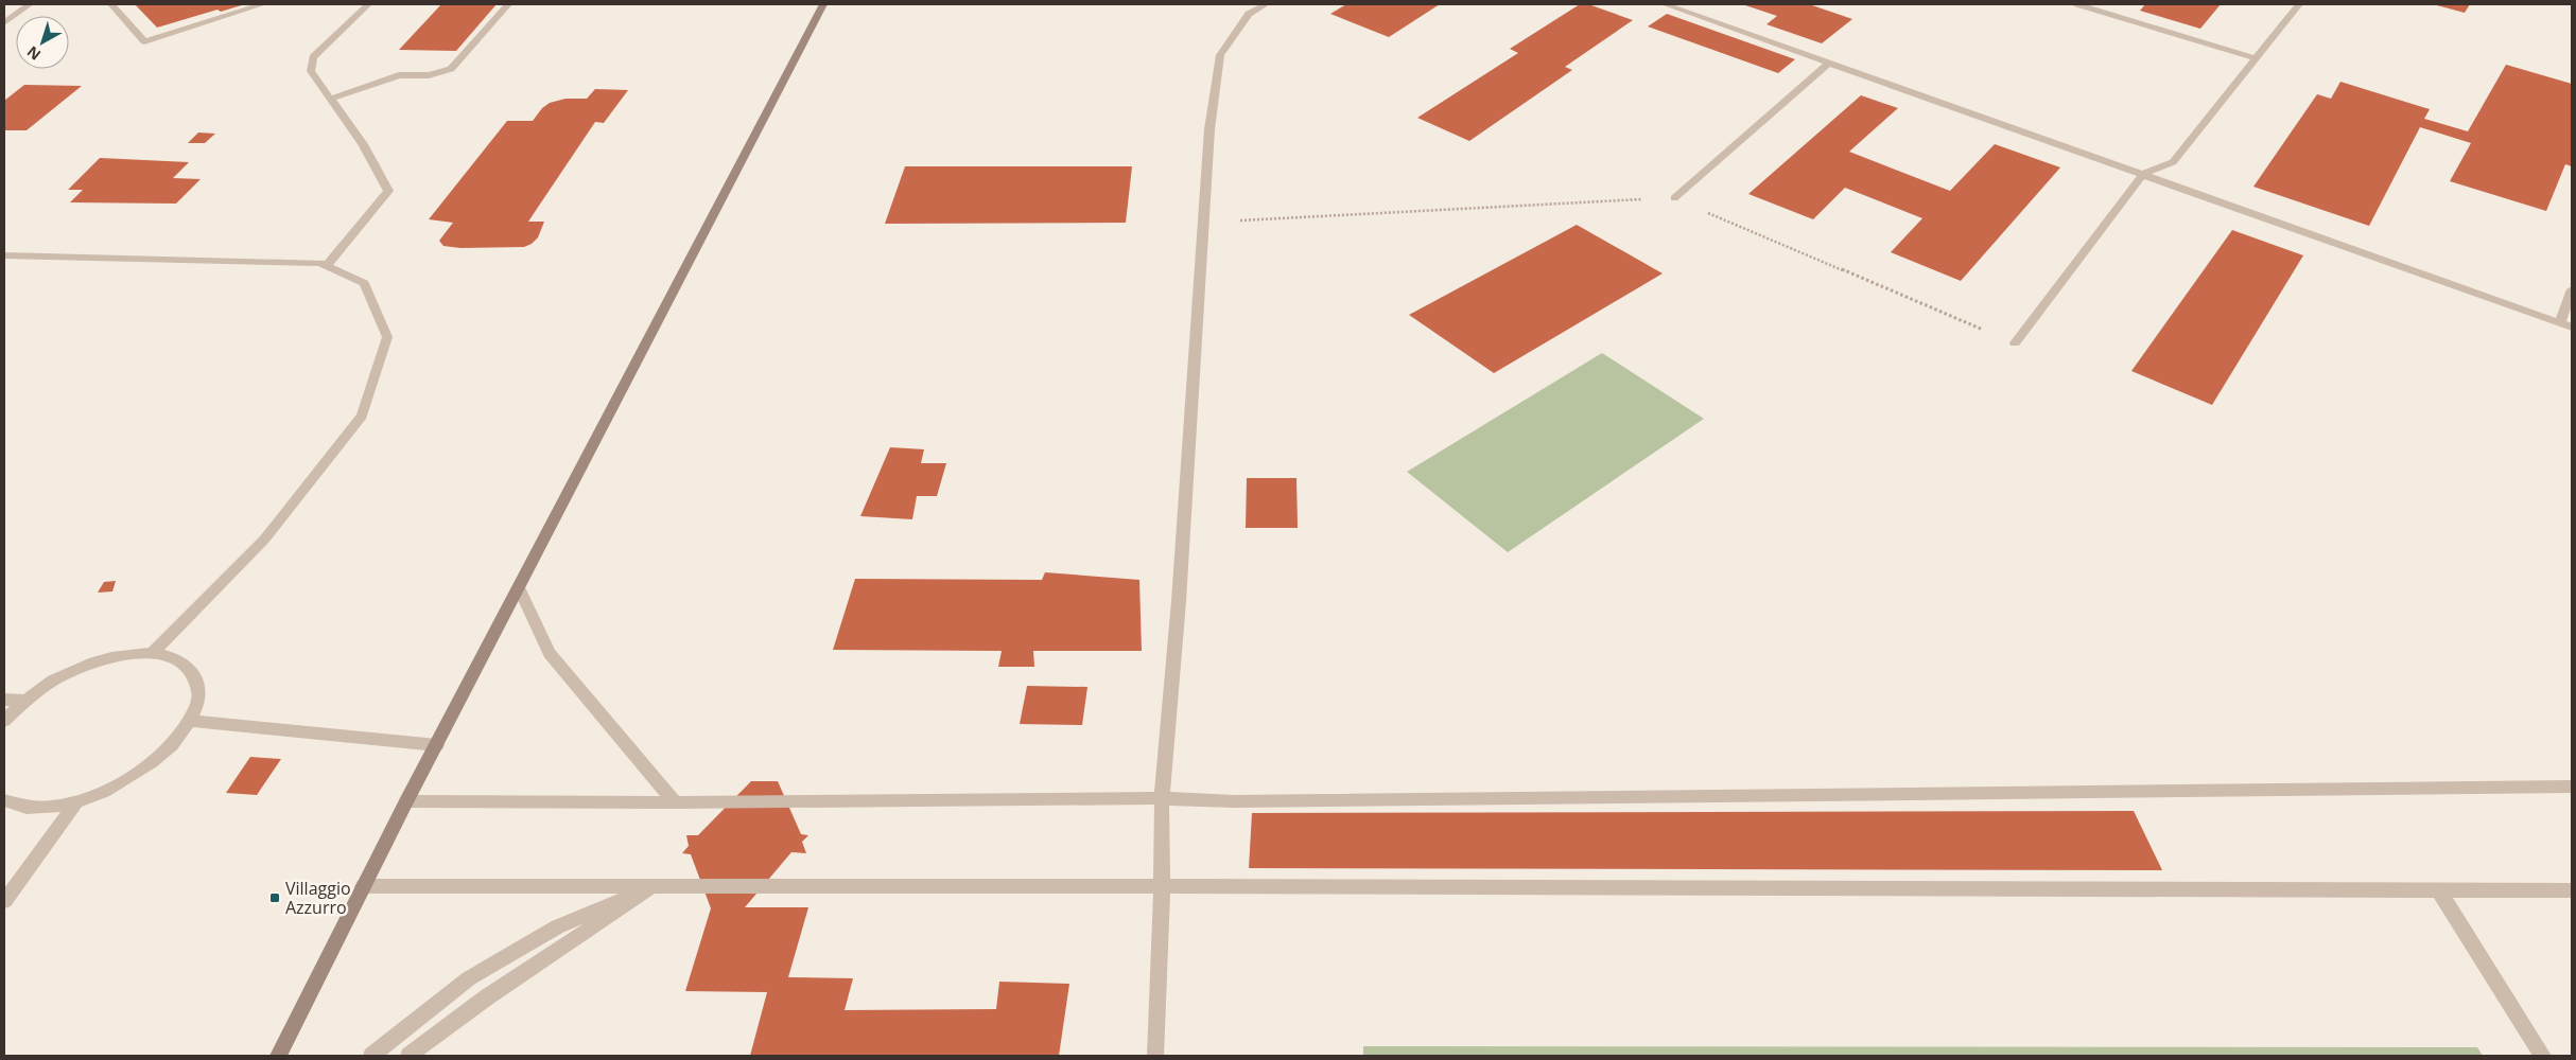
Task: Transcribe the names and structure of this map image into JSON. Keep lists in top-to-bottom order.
{
  "places": {
    "transit": ["Villaggio Azzurro"]
  },
  "north": "bottom left"
}
